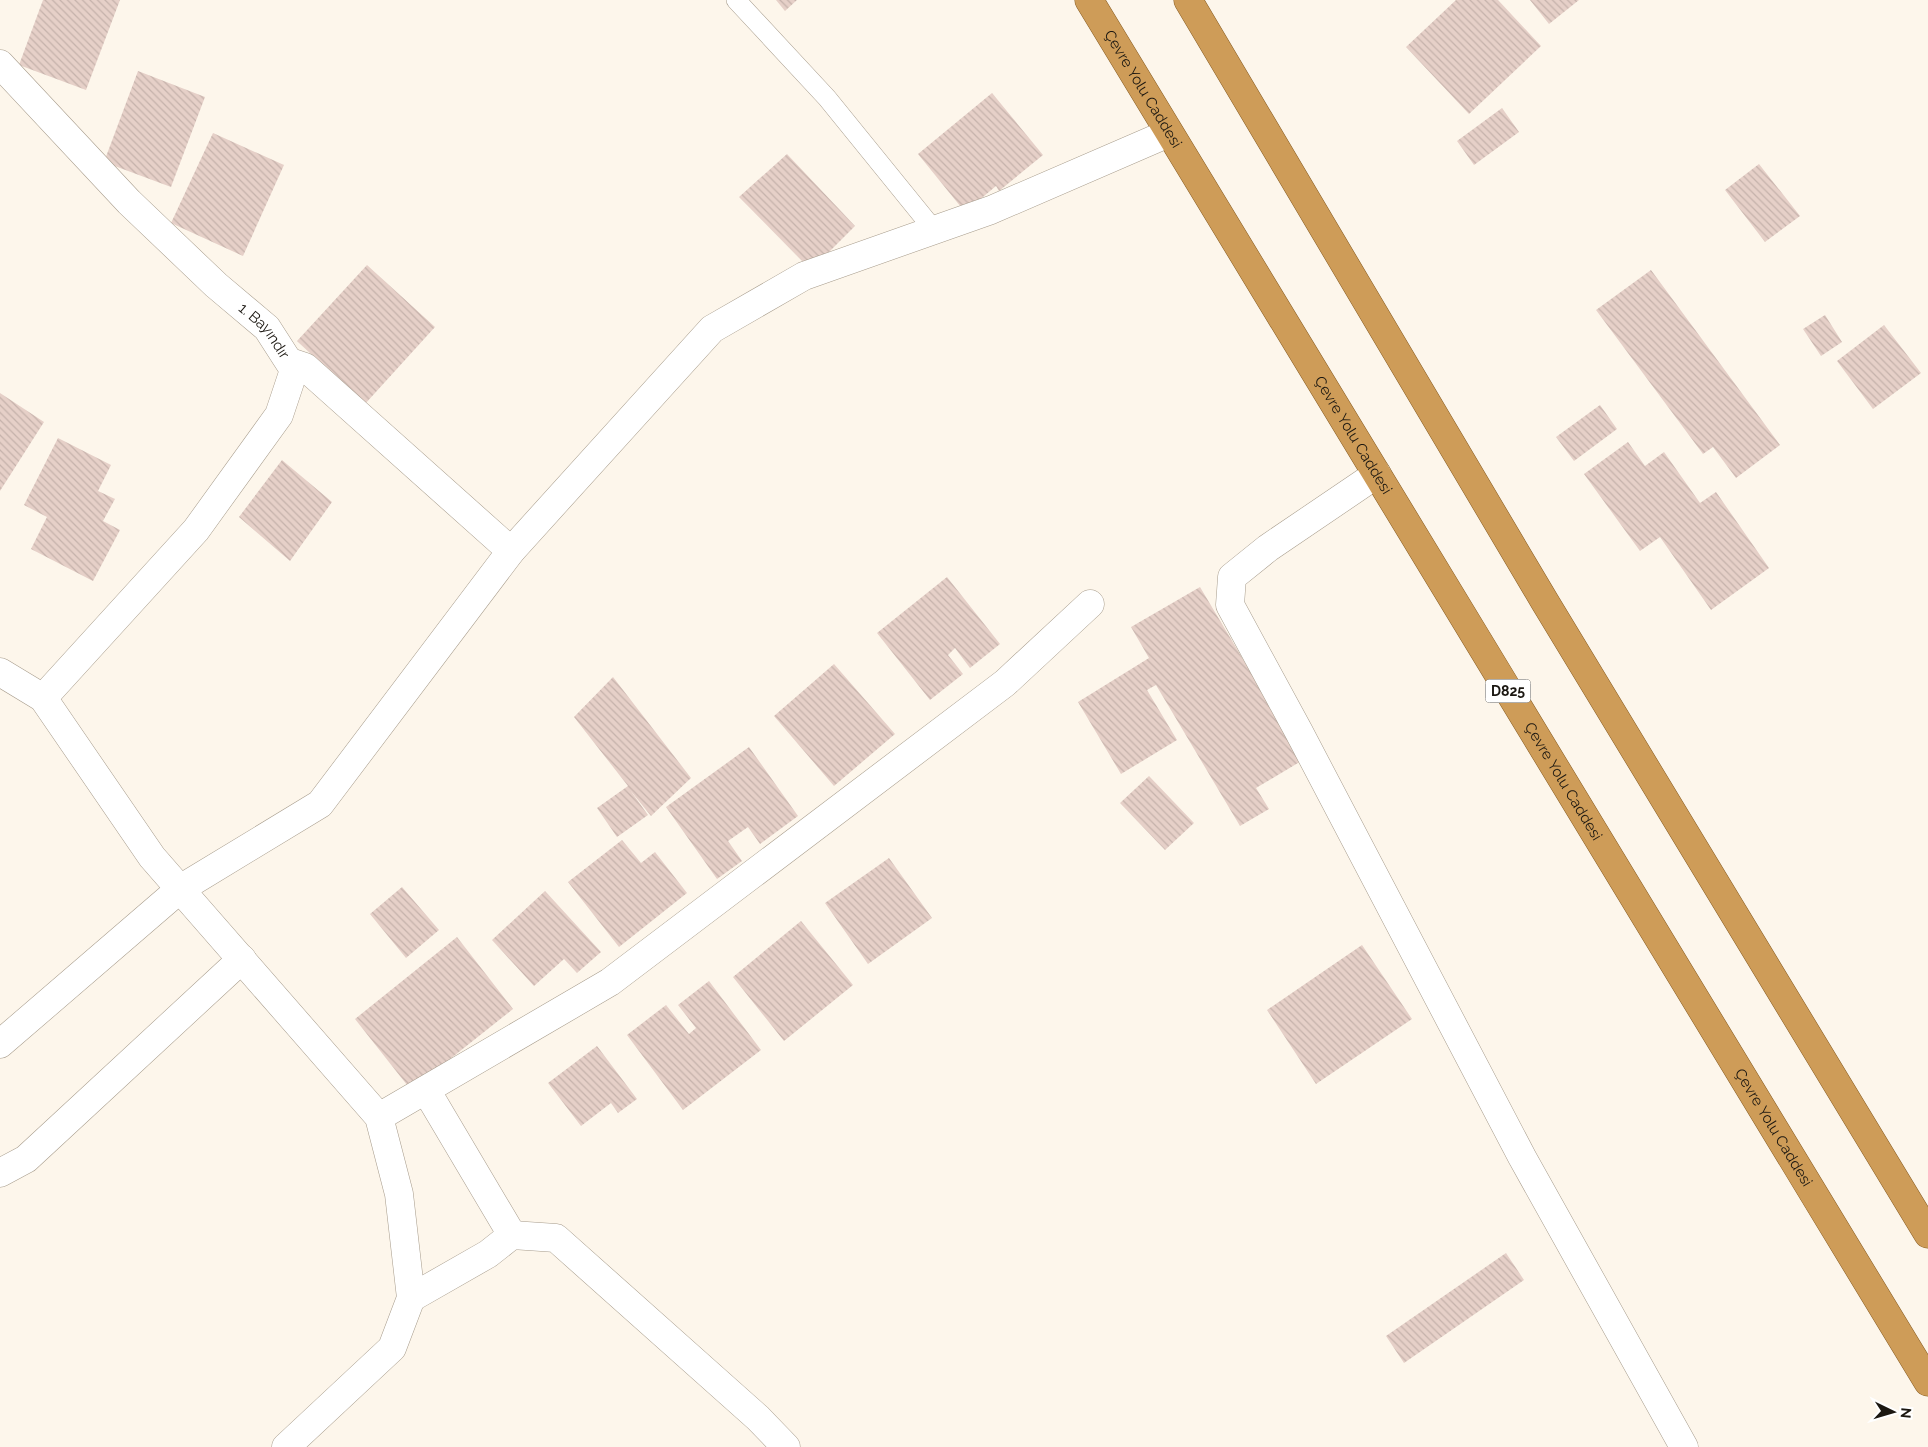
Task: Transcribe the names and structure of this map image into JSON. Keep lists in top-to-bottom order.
{
  "streets": {
    "highway": ["Çevre Yolu Caddesi", "D825"],
    "street": ["1. Bayındır"]
  },
  "north": "right"
}
